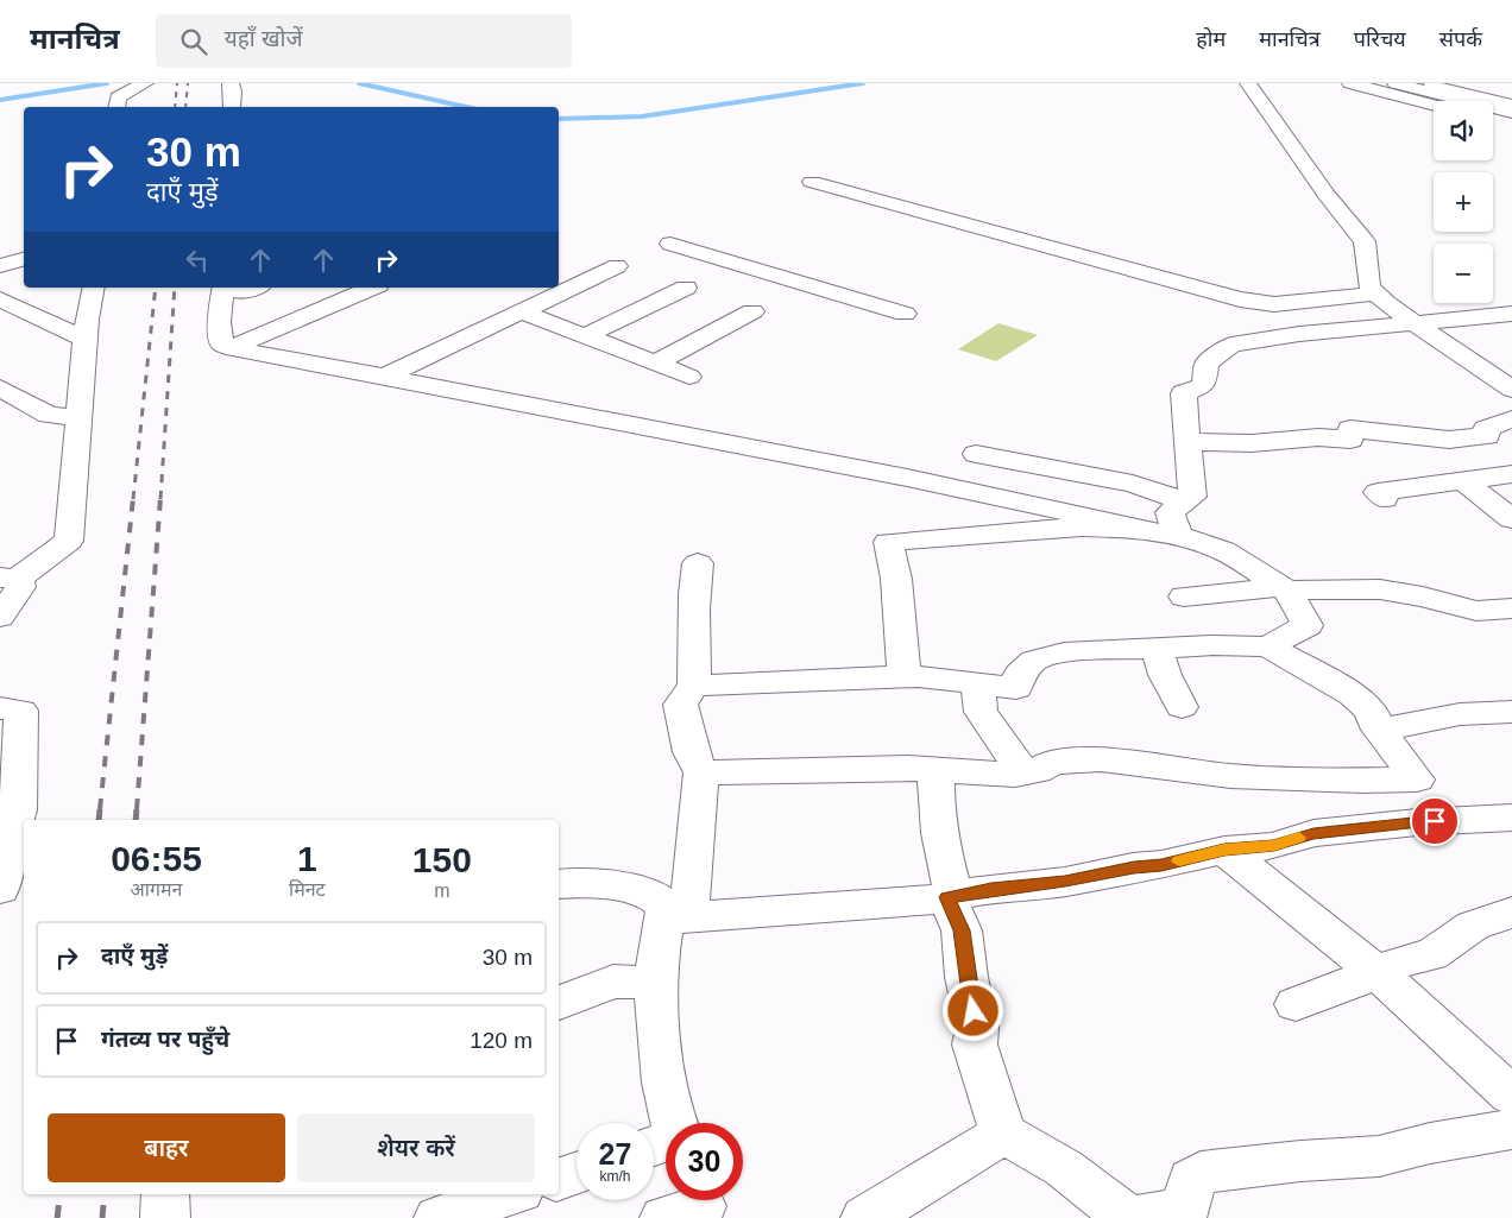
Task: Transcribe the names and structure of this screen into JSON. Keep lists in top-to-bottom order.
{
  "page": {
    "header": "मानचित्र",
    "search": "यहाँ खोजें",
    "nav": [
      "होम",
      "मानचित्र",
      "परिचय",
      "संपर्क"
    ],
    "map_buttons": ["+", "−"],
    "turn": ["30 m", "दाएँ मुड़ें"],
    "eta": [
      "06:55",
      "आगमन",
      "1",
      "मिनट",
      "150",
      "m"
    ],
    "list": [
      {
        "name": "दाएँ मुड़ें",
        "value": "30 m"
      },
      {
        "name": "गंतव्य पर पहुँचे",
        "value": "120 m"
      }
    ],
    "buttons": ["बाहर", "शेयर करें"],
    "speed": "27 km/h",
    "limit": "30"
  }
}
